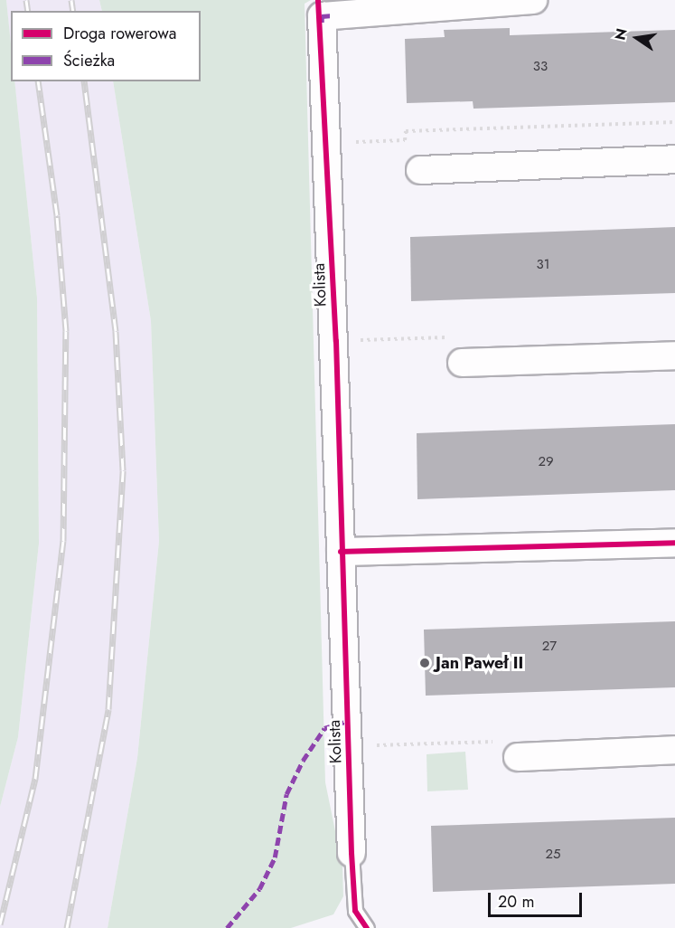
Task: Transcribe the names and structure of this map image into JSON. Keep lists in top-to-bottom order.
{
  "streets": {
    "street": ["Kolista"]
  },
  "places": ["Jan Paweł II"],
  "house_numbers": [
    "33",
    "31",
    "29",
    "27",
    "25"
  ],
  "legend": ["Droga rowerowa", "Ścieżka"],
  "scale_bar": "20 m",
  "north": "left"
}
